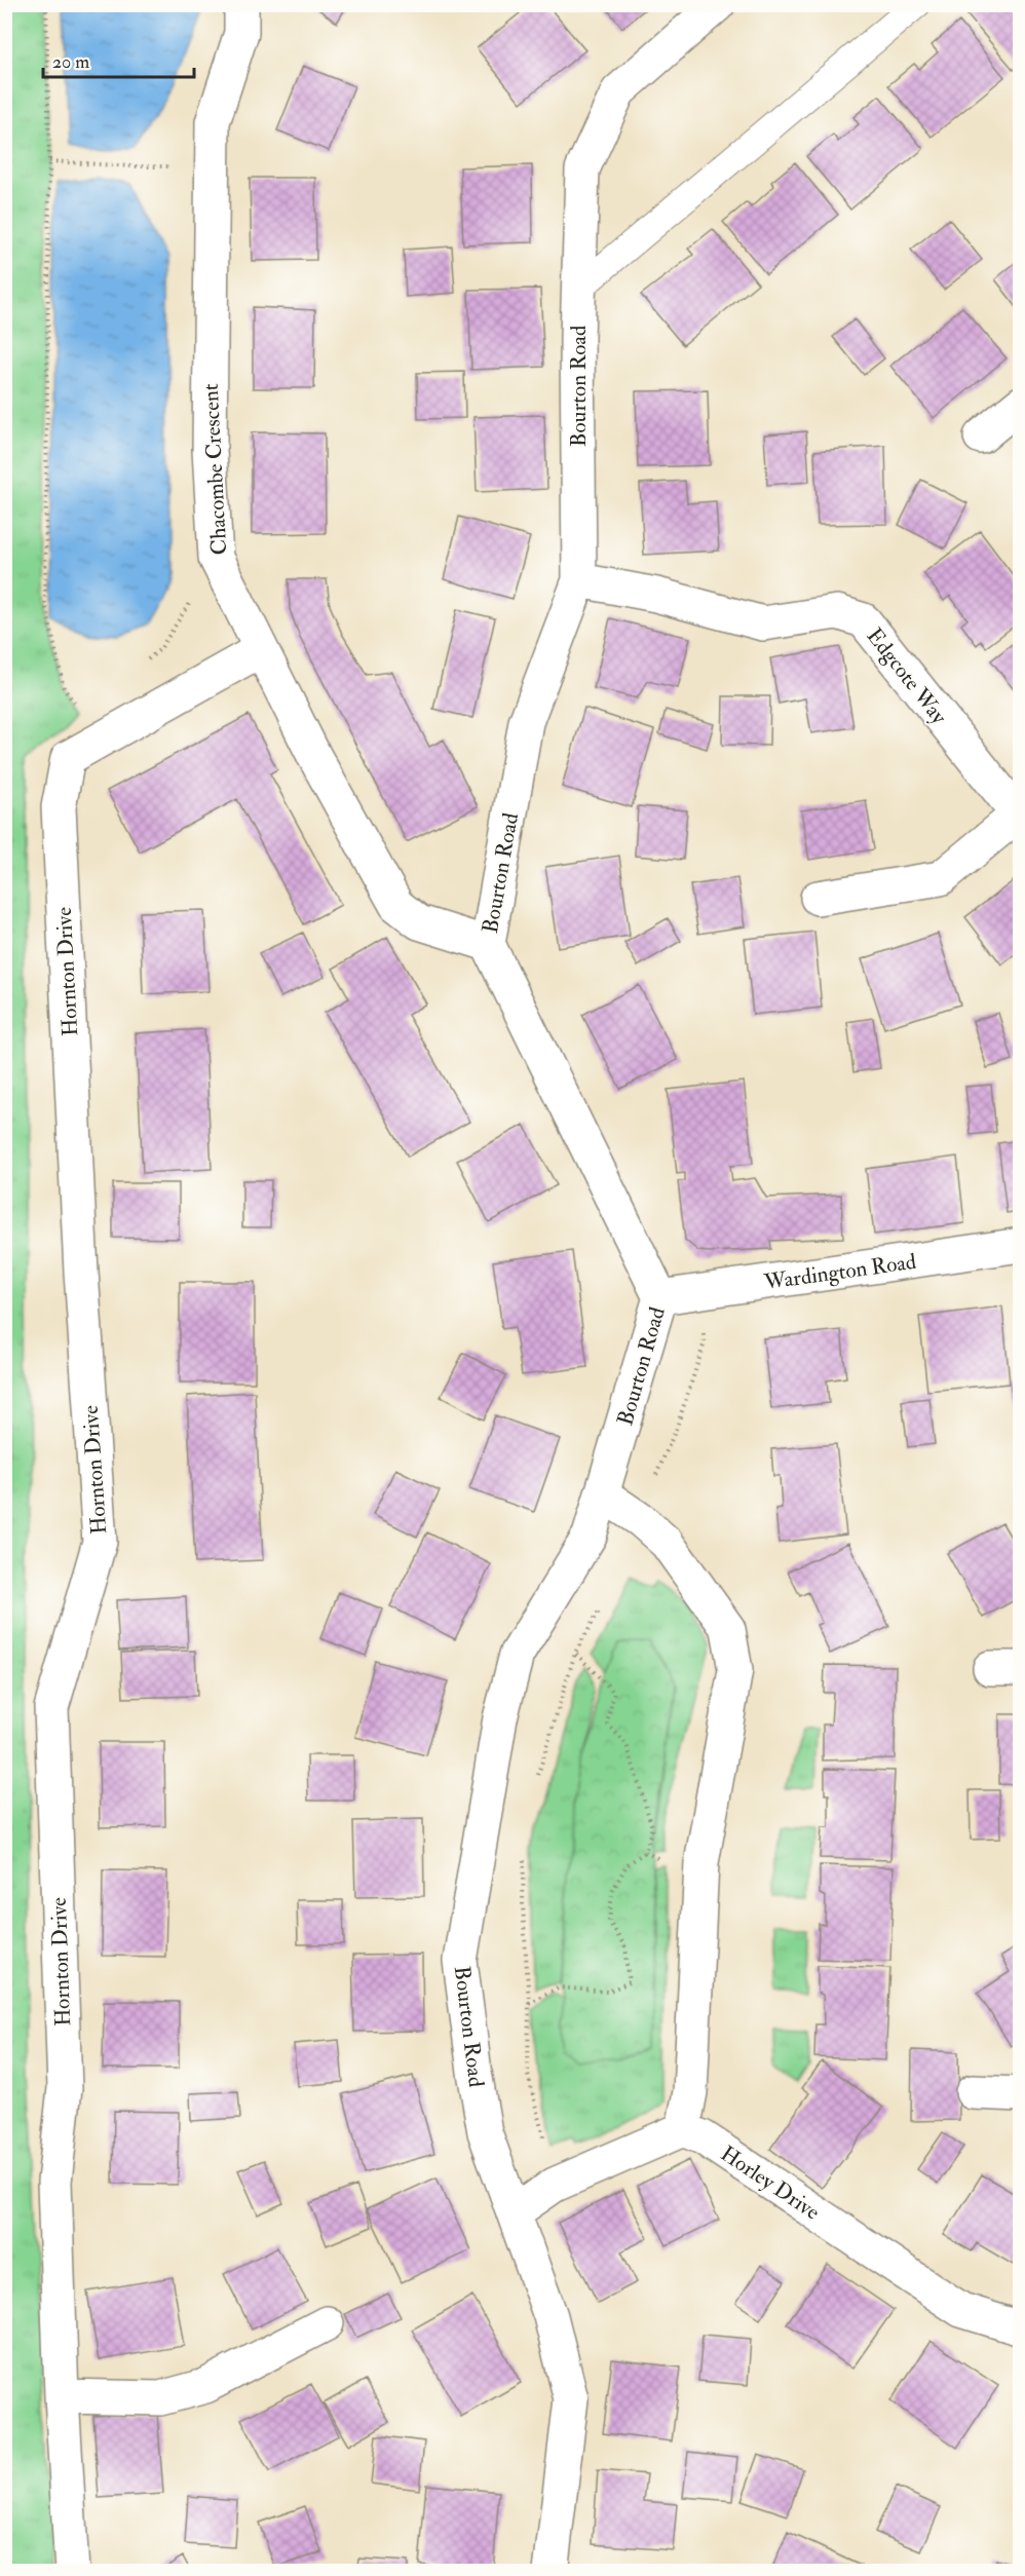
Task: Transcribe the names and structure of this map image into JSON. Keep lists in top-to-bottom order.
{
  "streets": {
    "street": [
      "Bourton Road",
      "Chacombe Crescent",
      "Edgcote Way",
      "Hornton Drive",
      "Wardington Road",
      "Horley Drive"
    ]
  },
  "crossings": [
    ["Bourton Road", "Chacombe Crescent"],
    ["Bourton Road", "Edgcote Way"],
    ["Bourton Road", "Wardington Road"],
    ["Chacombe Crescent", "Hornton Drive"]
  ],
  "scale_bar": "20 m"
}
